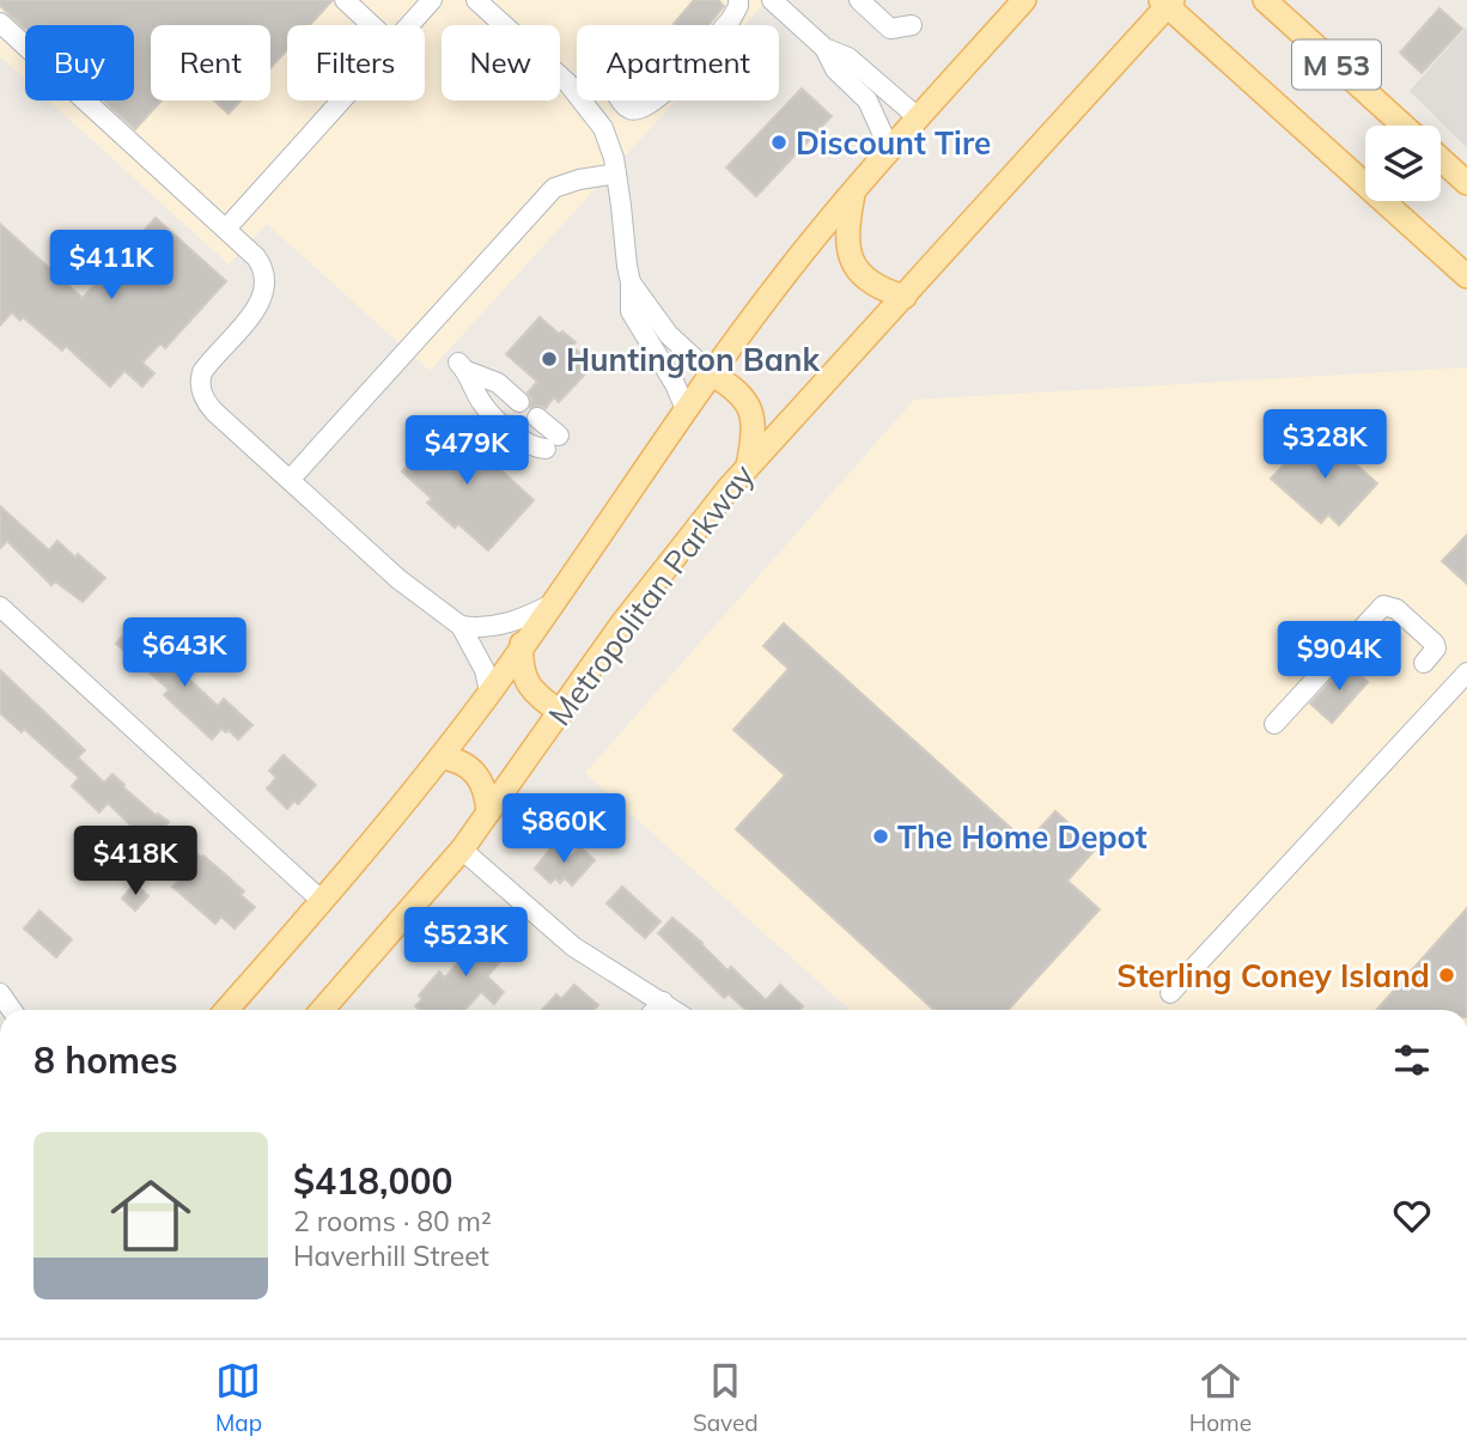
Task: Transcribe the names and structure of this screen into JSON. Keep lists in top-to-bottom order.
{
  "streets": {
    "main road": ["M 53", "Metropolitan Parkway"]
  },
  "crossings": [
    ["M 53", "Metropolitan Parkway"]
  ],
  "places": [
    "Discount Tire",
    "Huntington Bank",
    "The Home Depot",
    "Sterling Coney Island"
  ],
  "page": {
    "chip": [
      "Buy",
      "Rent",
      "Filters",
      "New",
      "Apartment"
    ],
    "price": [
      "$411K",
      "$328K",
      "$479K",
      "$643K",
      "$904K",
      "$860K",
      "$418K",
      "$523K"
    ],
    "heading": "8 homes",
    "list": [
      {
        "name": "$418,000",
        "note": "2 rooms · 80 m² · Haverhill Street"
      }
    ],
    "tabs": ["Map", "Saved", "Home"]
  }
}
